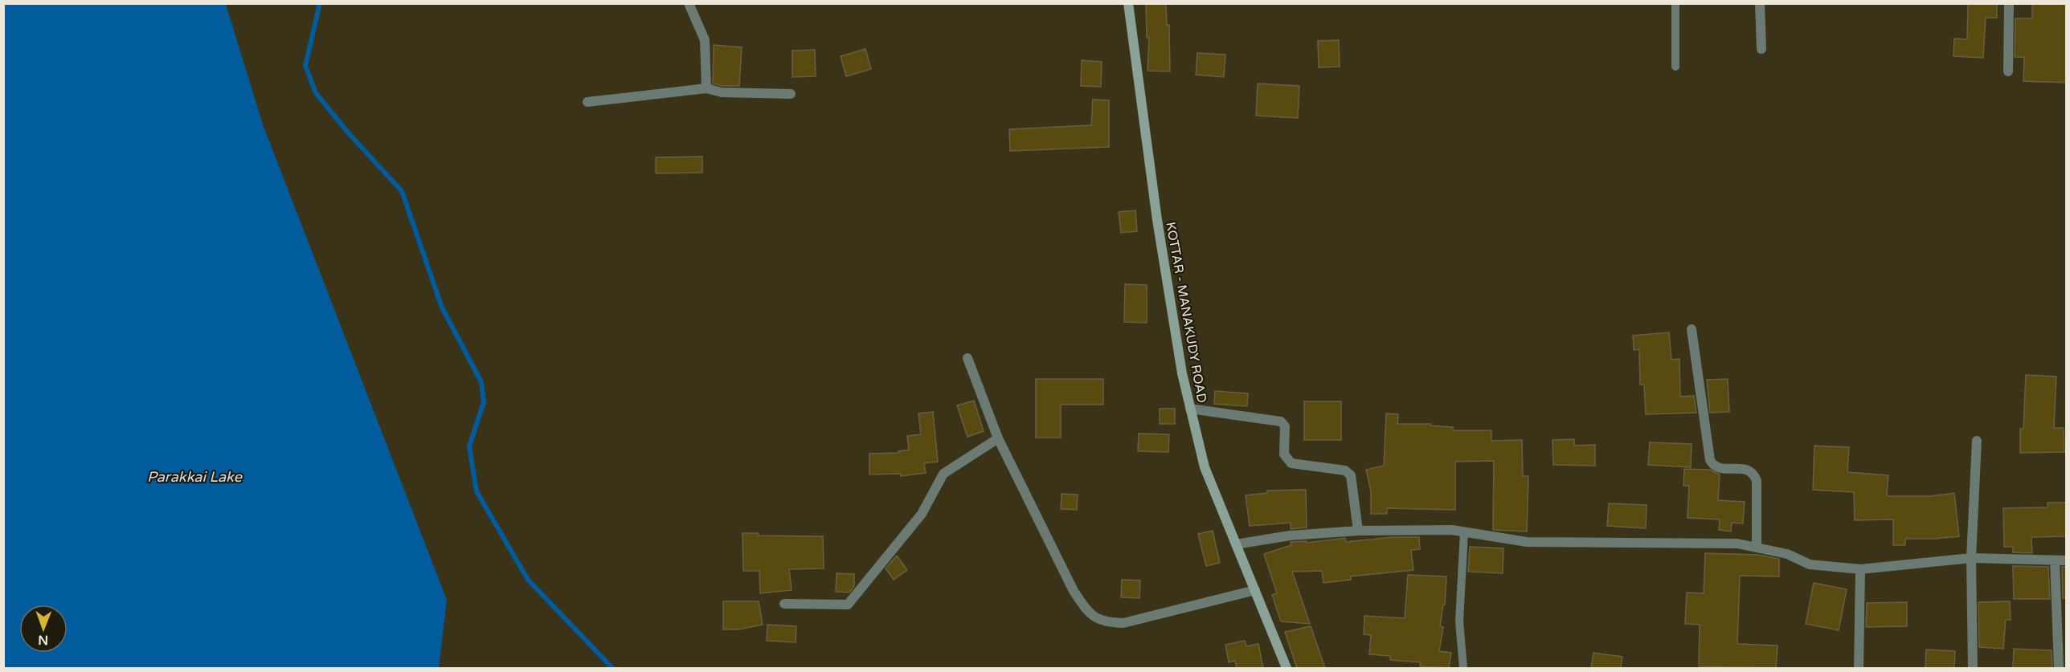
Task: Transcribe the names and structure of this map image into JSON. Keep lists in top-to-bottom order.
{
  "streets": {
    "main road": ["KOTTAR - MANAKUDY ROAD"]
  },
  "water": ["Parakkai Lake"],
  "north": "bottom"
}
